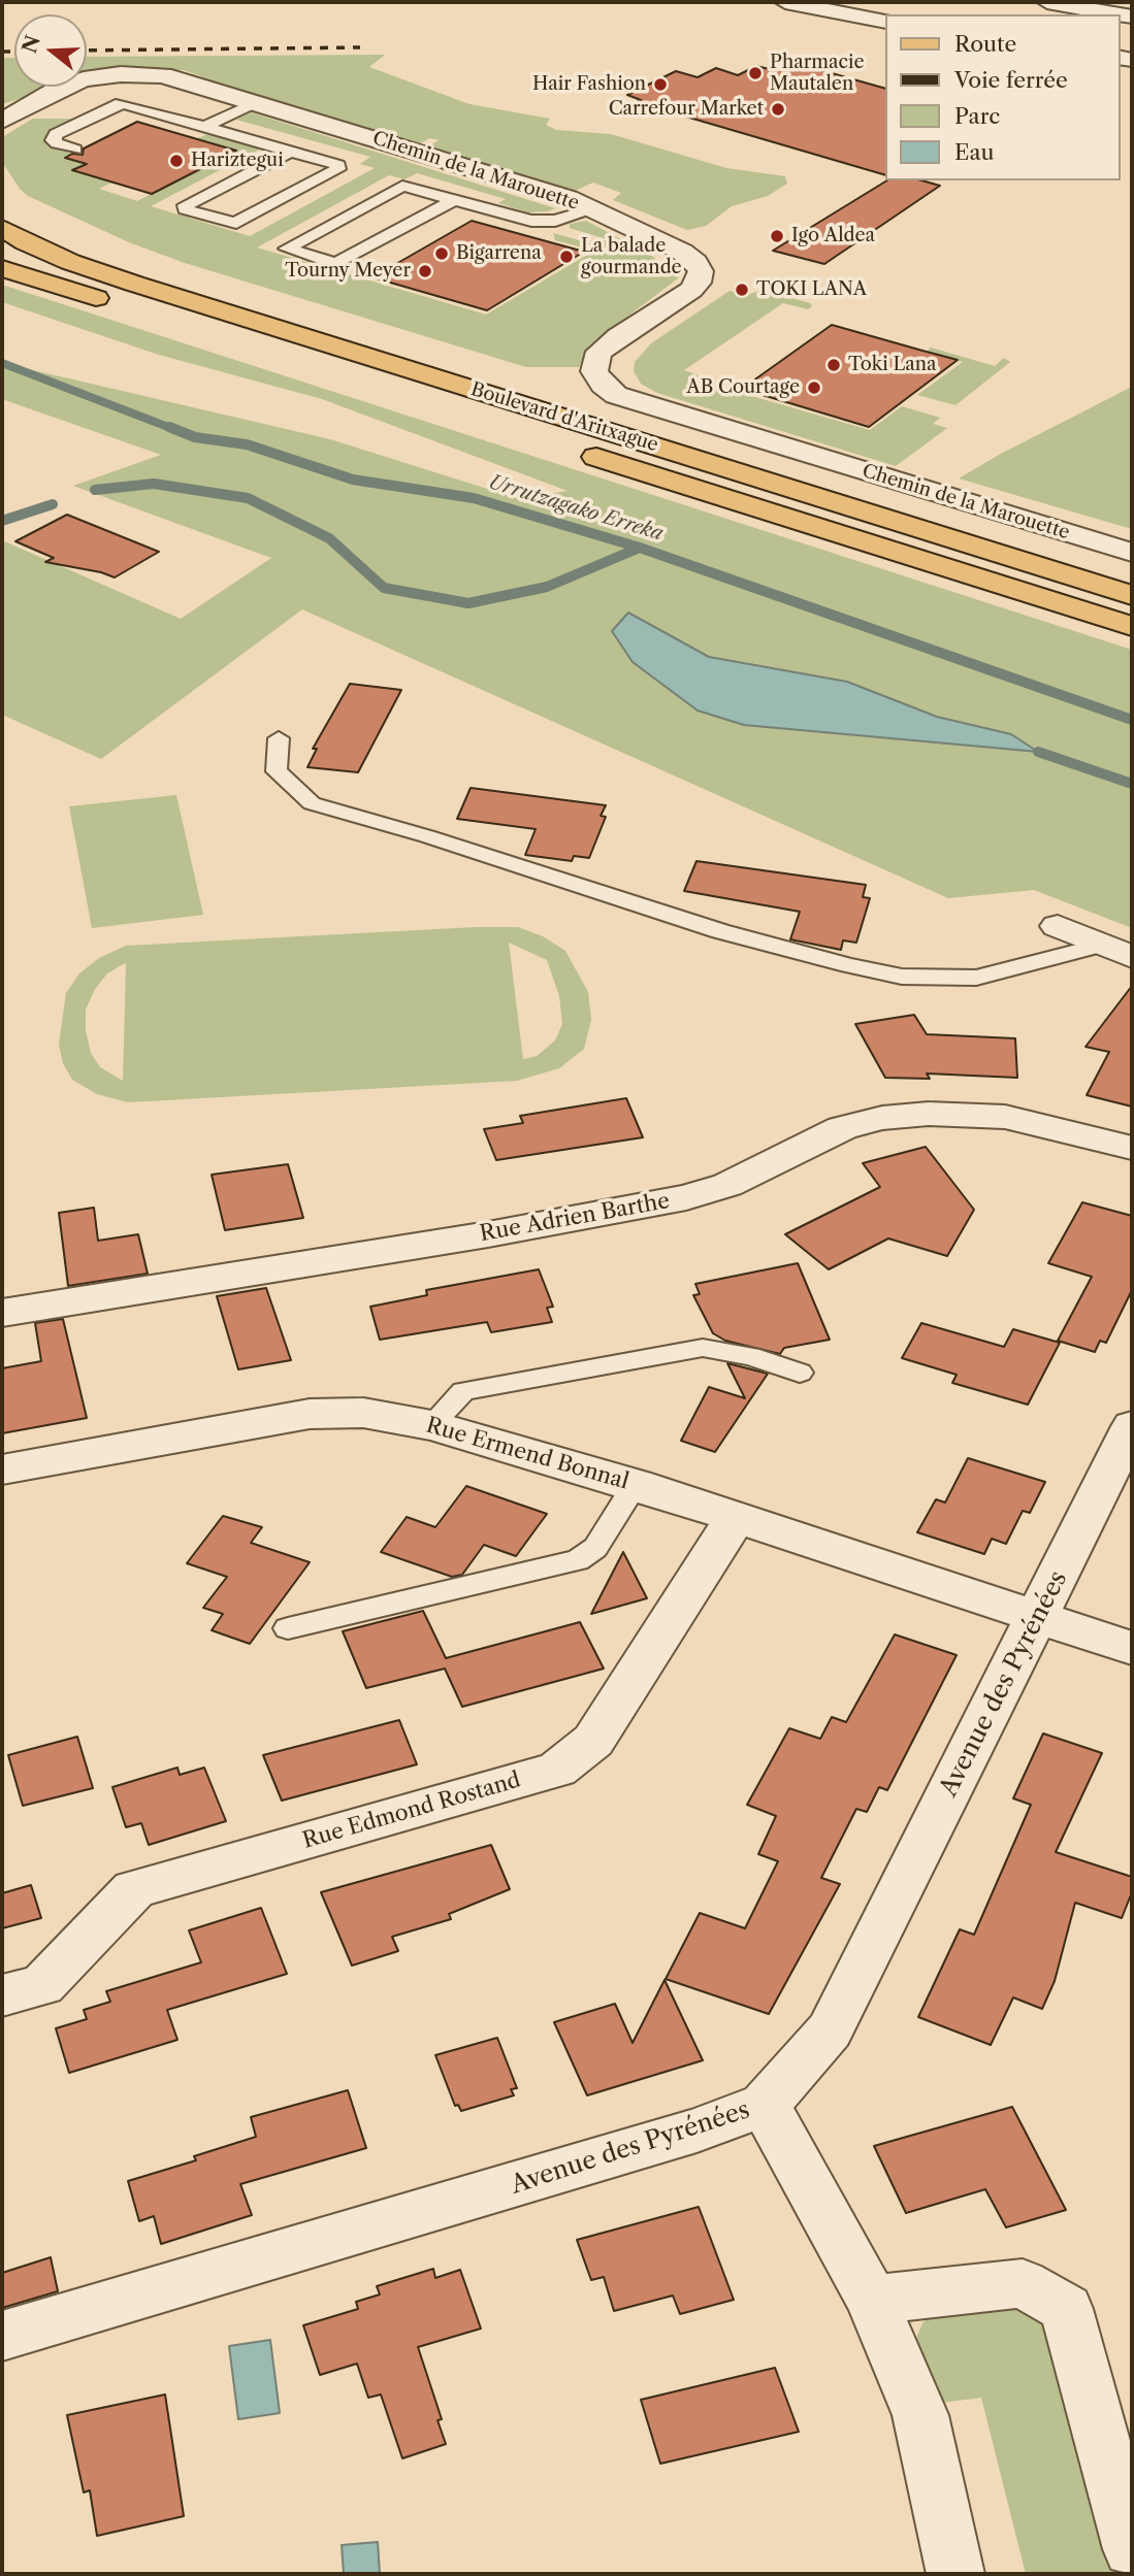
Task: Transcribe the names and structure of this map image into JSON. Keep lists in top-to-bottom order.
{
  "streets": {
    "main road": ["Boulevard d'Aritxague"],
    "street": [
      "Chemin de la Marouette",
      "Rue Adrien Barthe",
      "Rue Ermend Bonnal",
      "Avenue des Pyrénées",
      "Rue Edmond Rostand"
    ]
  },
  "crossings": [
    ["Rue Ermend Bonnal", "Avenue des Pyrénées"],
    ["Rue Ermend Bonnal", "Rue Edmond Rostand"]
  ],
  "water": ["Urrutzagako Erreka"],
  "places": [
    "Pharmacie Mautalen",
    "Hair Fashion",
    "Carrefour Market",
    "Hariztegui",
    "Igo Aldea",
    "Bigarrena",
    "La balade gourmande",
    "Tourny Meyer",
    "TOKI LANA",
    "Toki Lana",
    "AB Courtage"
  ],
  "legend": [
    "Route",
    "Voie ferrée",
    "Parc",
    "Eau"
  ],
  "north": "left"
}
